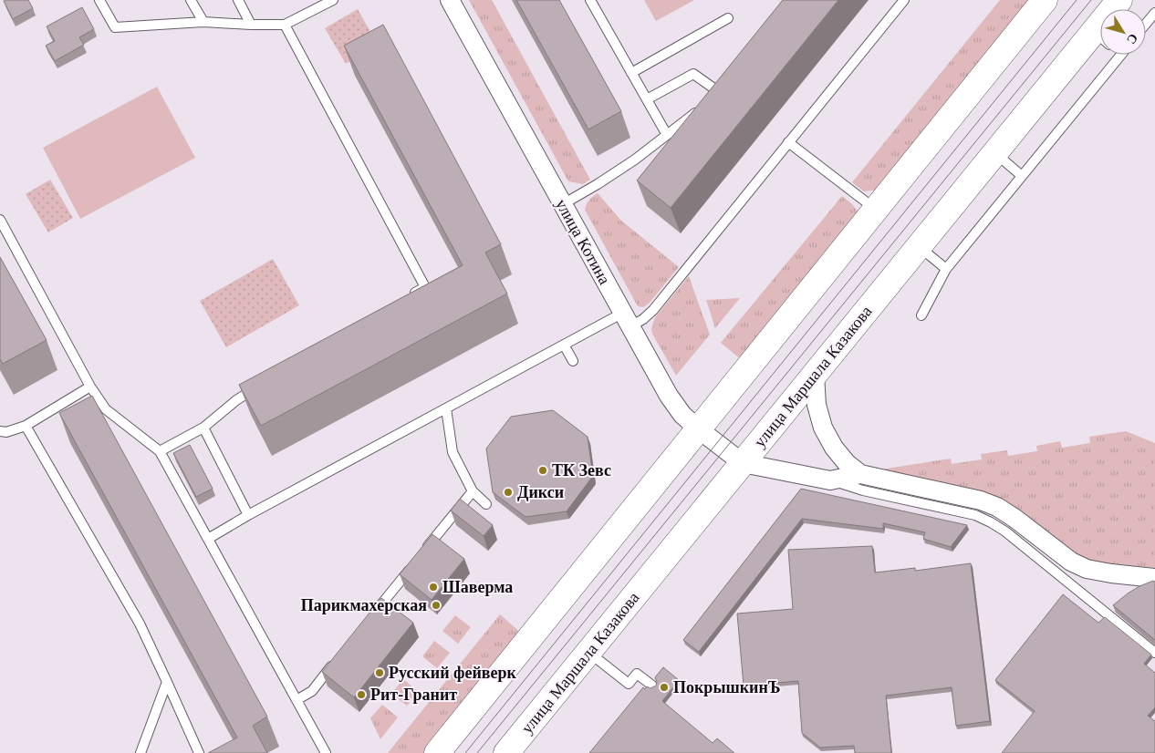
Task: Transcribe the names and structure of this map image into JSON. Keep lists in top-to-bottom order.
{
  "streets": {
    "main road": ["улица Маршала Казакова"],
    "street": ["улица Котина"]
  },
  "crossings": [
    ["улица Котина", "улица Маршала Казакова"]
  ],
  "places": [
    "ТК Зевс",
    "Дикси",
    "Шаверма",
    "Парикмахерская",
    "Русский фейверк",
    "ПокрышкинЪ",
    "Рит-Гранит"
  ],
  "north": "bottom right"
}
